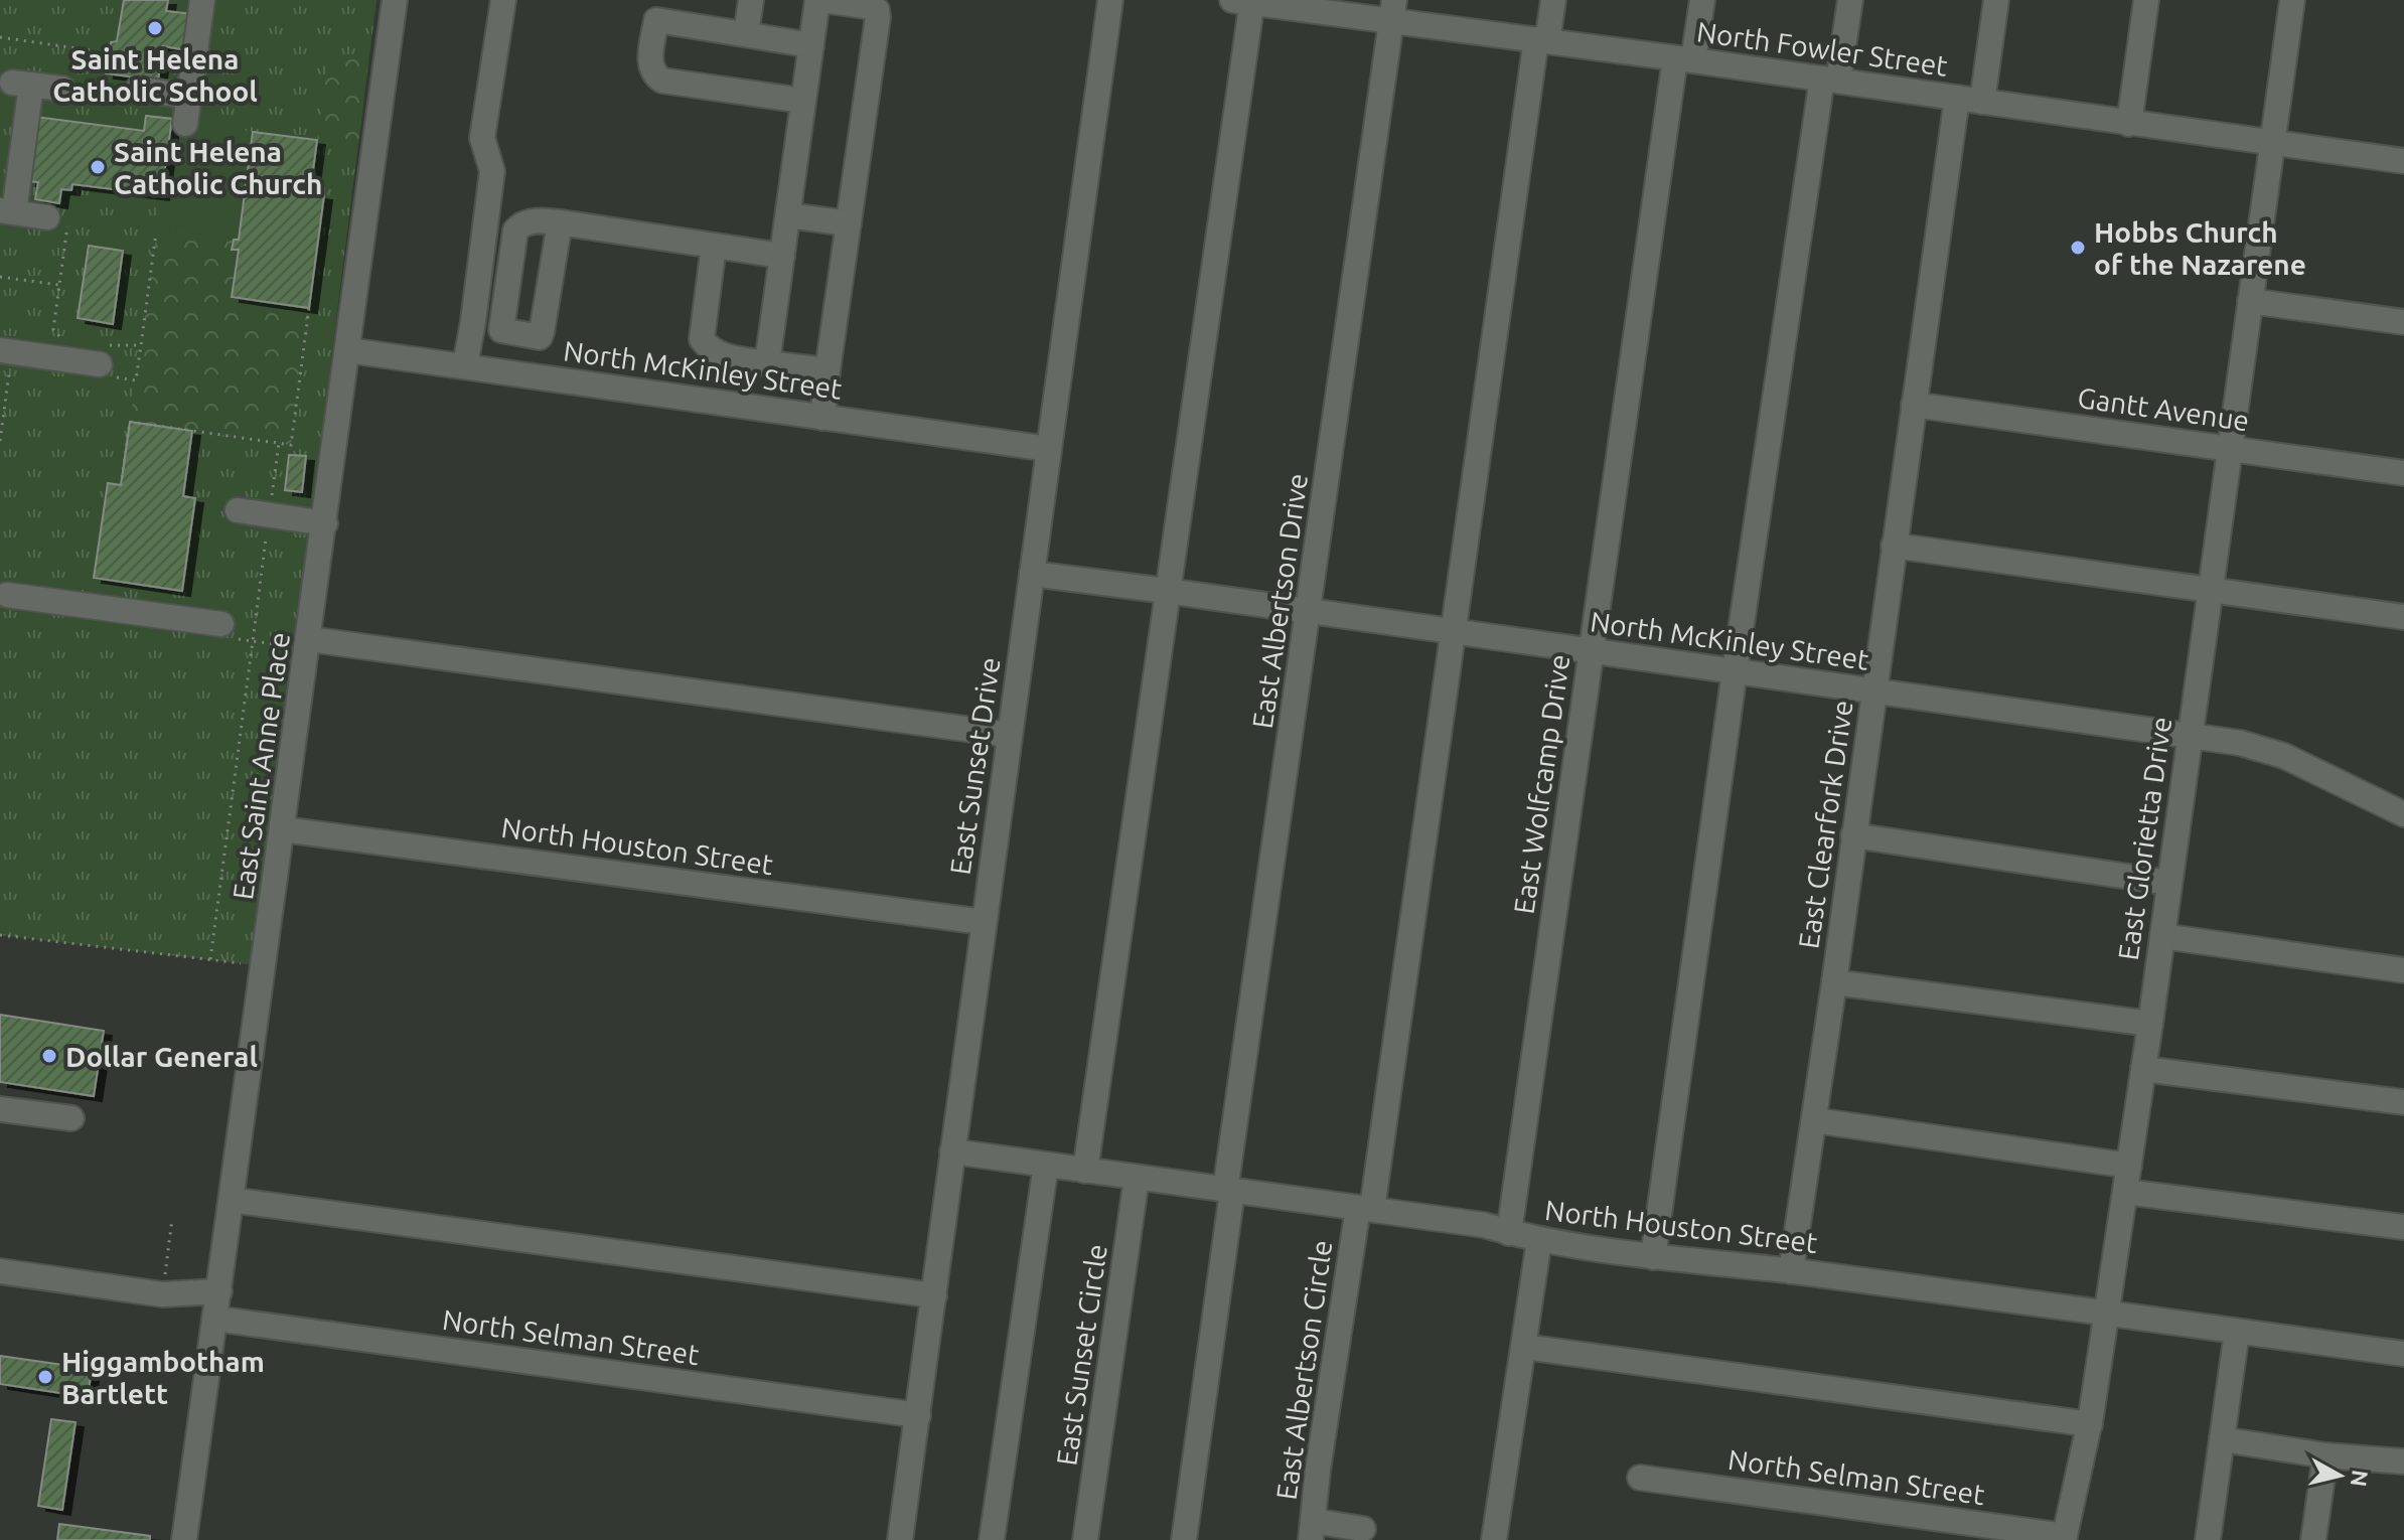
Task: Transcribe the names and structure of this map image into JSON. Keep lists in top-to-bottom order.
{
  "streets": {
    "street": [
      "North Fowler Street",
      "North McKinley Street",
      "Gantt Avenue",
      "East Albertson Drive",
      "East Saint Anne Place",
      "East Sunset Drive",
      "East Wolfcamp Drive",
      "East Clearfork Drive",
      "East Glorietta Drive",
      "North Houston Street",
      "North Selman Street",
      "East Sunset Circle",
      "East Albertson Circle"
    ]
  },
  "crossings": [
    ["North Fowler Street", "East Albertson Drive"],
    ["North Fowler Street", "East Wolfcamp Drive"],
    ["North Fowler Street", "East Clearfork Drive"],
    ["North Fowler Street", "East Glorietta Drive"],
    ["North Fowler Street", "East Albertson Circle"],
    ["North McKinley Street", "East Albertson Drive"],
    ["North McKinley Street", "East Saint Anne Place"],
    ["North McKinley Street", "East Sunset Drive"],
    ["North McKinley Street", "East Wolfcamp Drive"],
    ["North McKinley Street", "East Clearfork Drive"],
    ["North McKinley Street", "East Glorietta Drive"],
    ["North McKinley Street", "East Albertson Circle"],
    ["Gantt Avenue", "East Clearfork Drive"],
    ["Gantt Avenue", "East Glorietta Drive"],
    ["East Albertson Drive", "North Houston Street"],
    ["East Saint Anne Place", "North Houston Street"],
    ["East Saint Anne Place", "North Selman Street"],
    ["East Sunset Drive", "North Houston Street"],
    ["East Sunset Drive", "North Selman Street"],
    ["East Wolfcamp Drive", "North Houston Street"],
    ["East Clearfork Drive", "North Houston Street"],
    ["East Glorietta Drive", "North Houston Street"],
    ["East Glorietta Drive", "North Selman Street"],
    ["North Houston Street", "East Sunset Circle"],
    ["North Houston Street", "East Albertson Circle"]
  ],
  "places": [
    "Saint Helena Catholic School",
    "Saint Helena Catholic Church",
    "Hobbs Church of the Nazarene",
    "Dollar General",
    "Higgambotham Bartlett"
  ],
  "north": "right"
}
